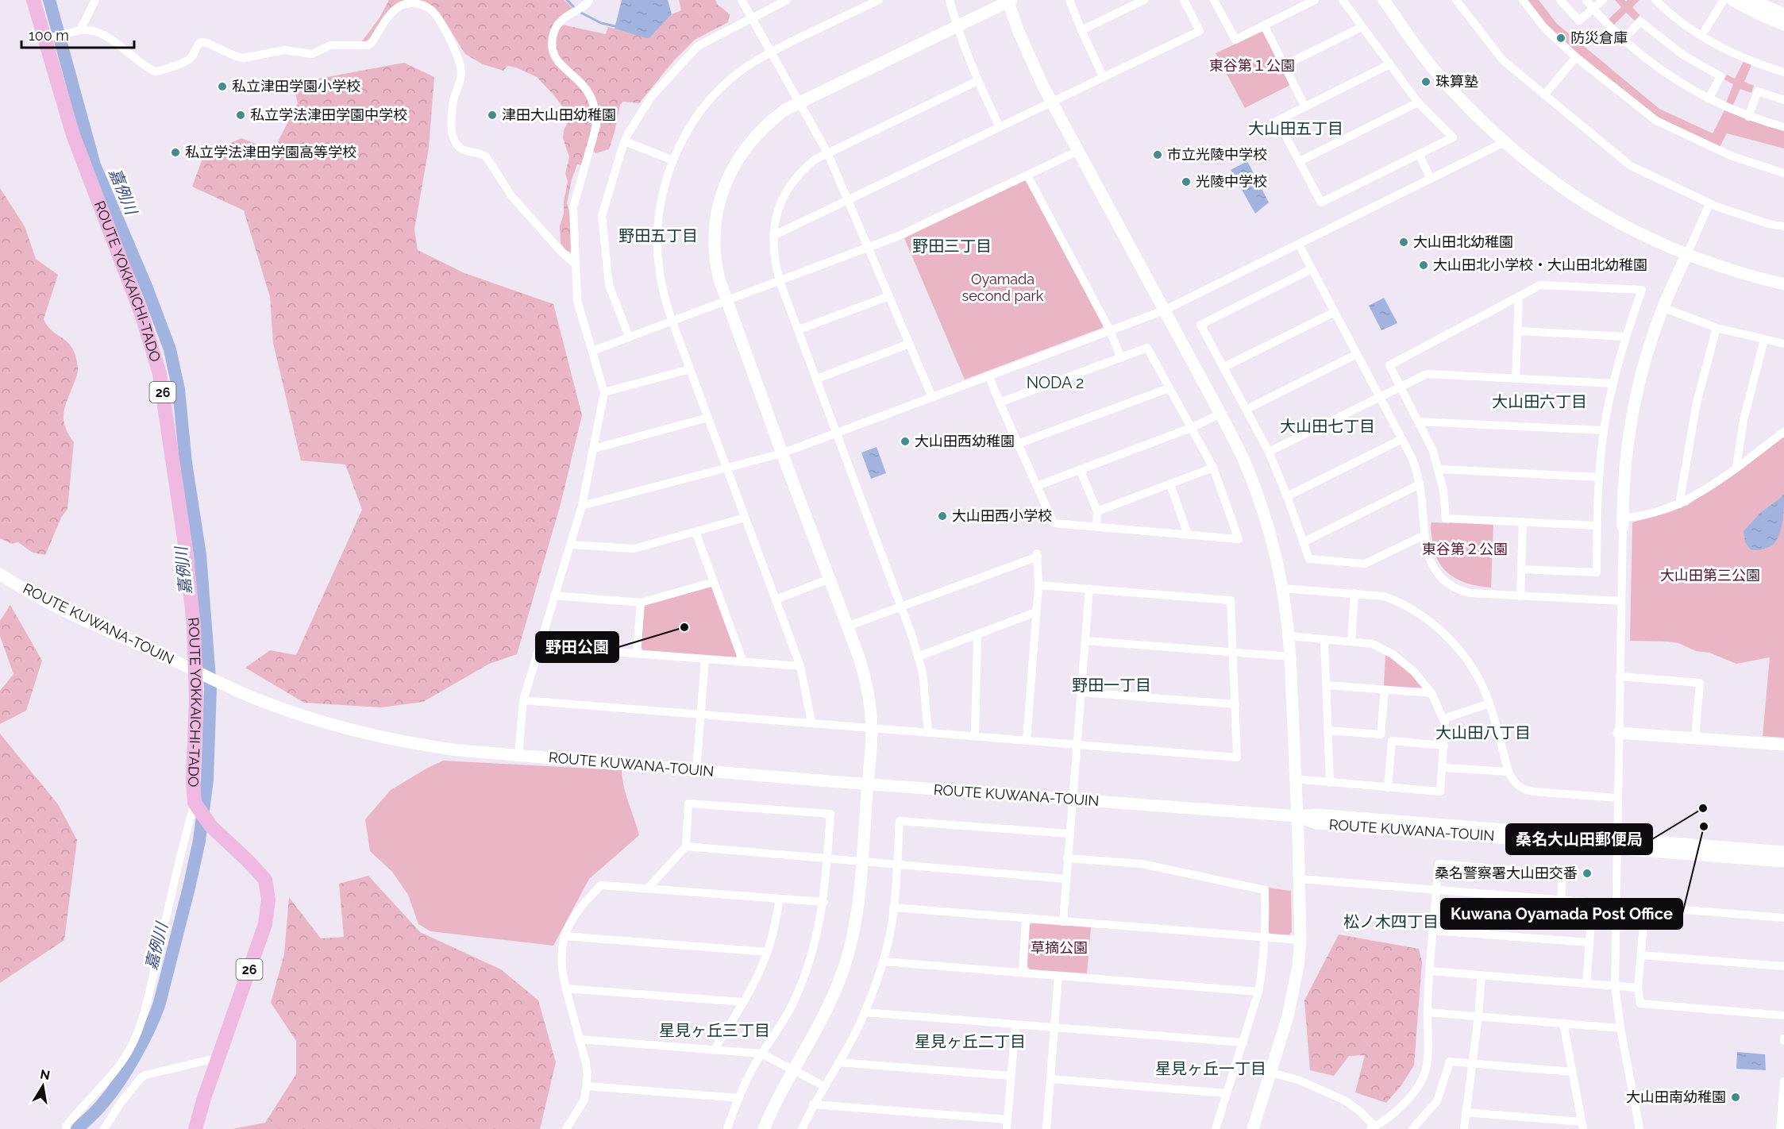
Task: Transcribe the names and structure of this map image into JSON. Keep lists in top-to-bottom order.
{
  "streets": {
    "main road": ["ROUTE YOKKAICHI-TADO", "26"],
    "street": ["ROUTE KUWANA-TOUIN"]
  },
  "districts": [
    "大山田五丁目",
    "野田五丁目",
    "野田三丁目",
    "NODA 2",
    "大山田六丁目",
    "大山田七丁目",
    "野田一丁目",
    "大山田八丁目",
    "松ノ木四丁目",
    "星見ヶ丘三丁目",
    "星見ヶ丘二丁目",
    "星見ヶ丘一丁目"
  ],
  "water": ["嘉例川"],
  "parks": [
    "東谷第１公園",
    "Oyamada second park",
    "東谷第２公園",
    "大山田第三公園",
    "草摘公園"
  ],
  "places": [
    "防災倉庫",
    "珠算塾",
    "私立津田学園小学校",
    "私立学法津田学園中学校",
    "津田大山田幼稚園",
    "私立学法津田学園高等学校",
    "市立光陵中学校",
    "光陵中学校",
    "大山田北幼稚園",
    "大山田北小学校・大山田北幼稚園",
    "大山田西幼稚園",
    "大山田西小学校",
    "野田公園",
    "桑名大山田郵便局",
    "Kuwana Oyamada Post Office",
    "桑名警察署大山田交番",
    "大山田南幼稚園"
  ],
  "scale_bar": "100 m",
  "north": "top"
}
